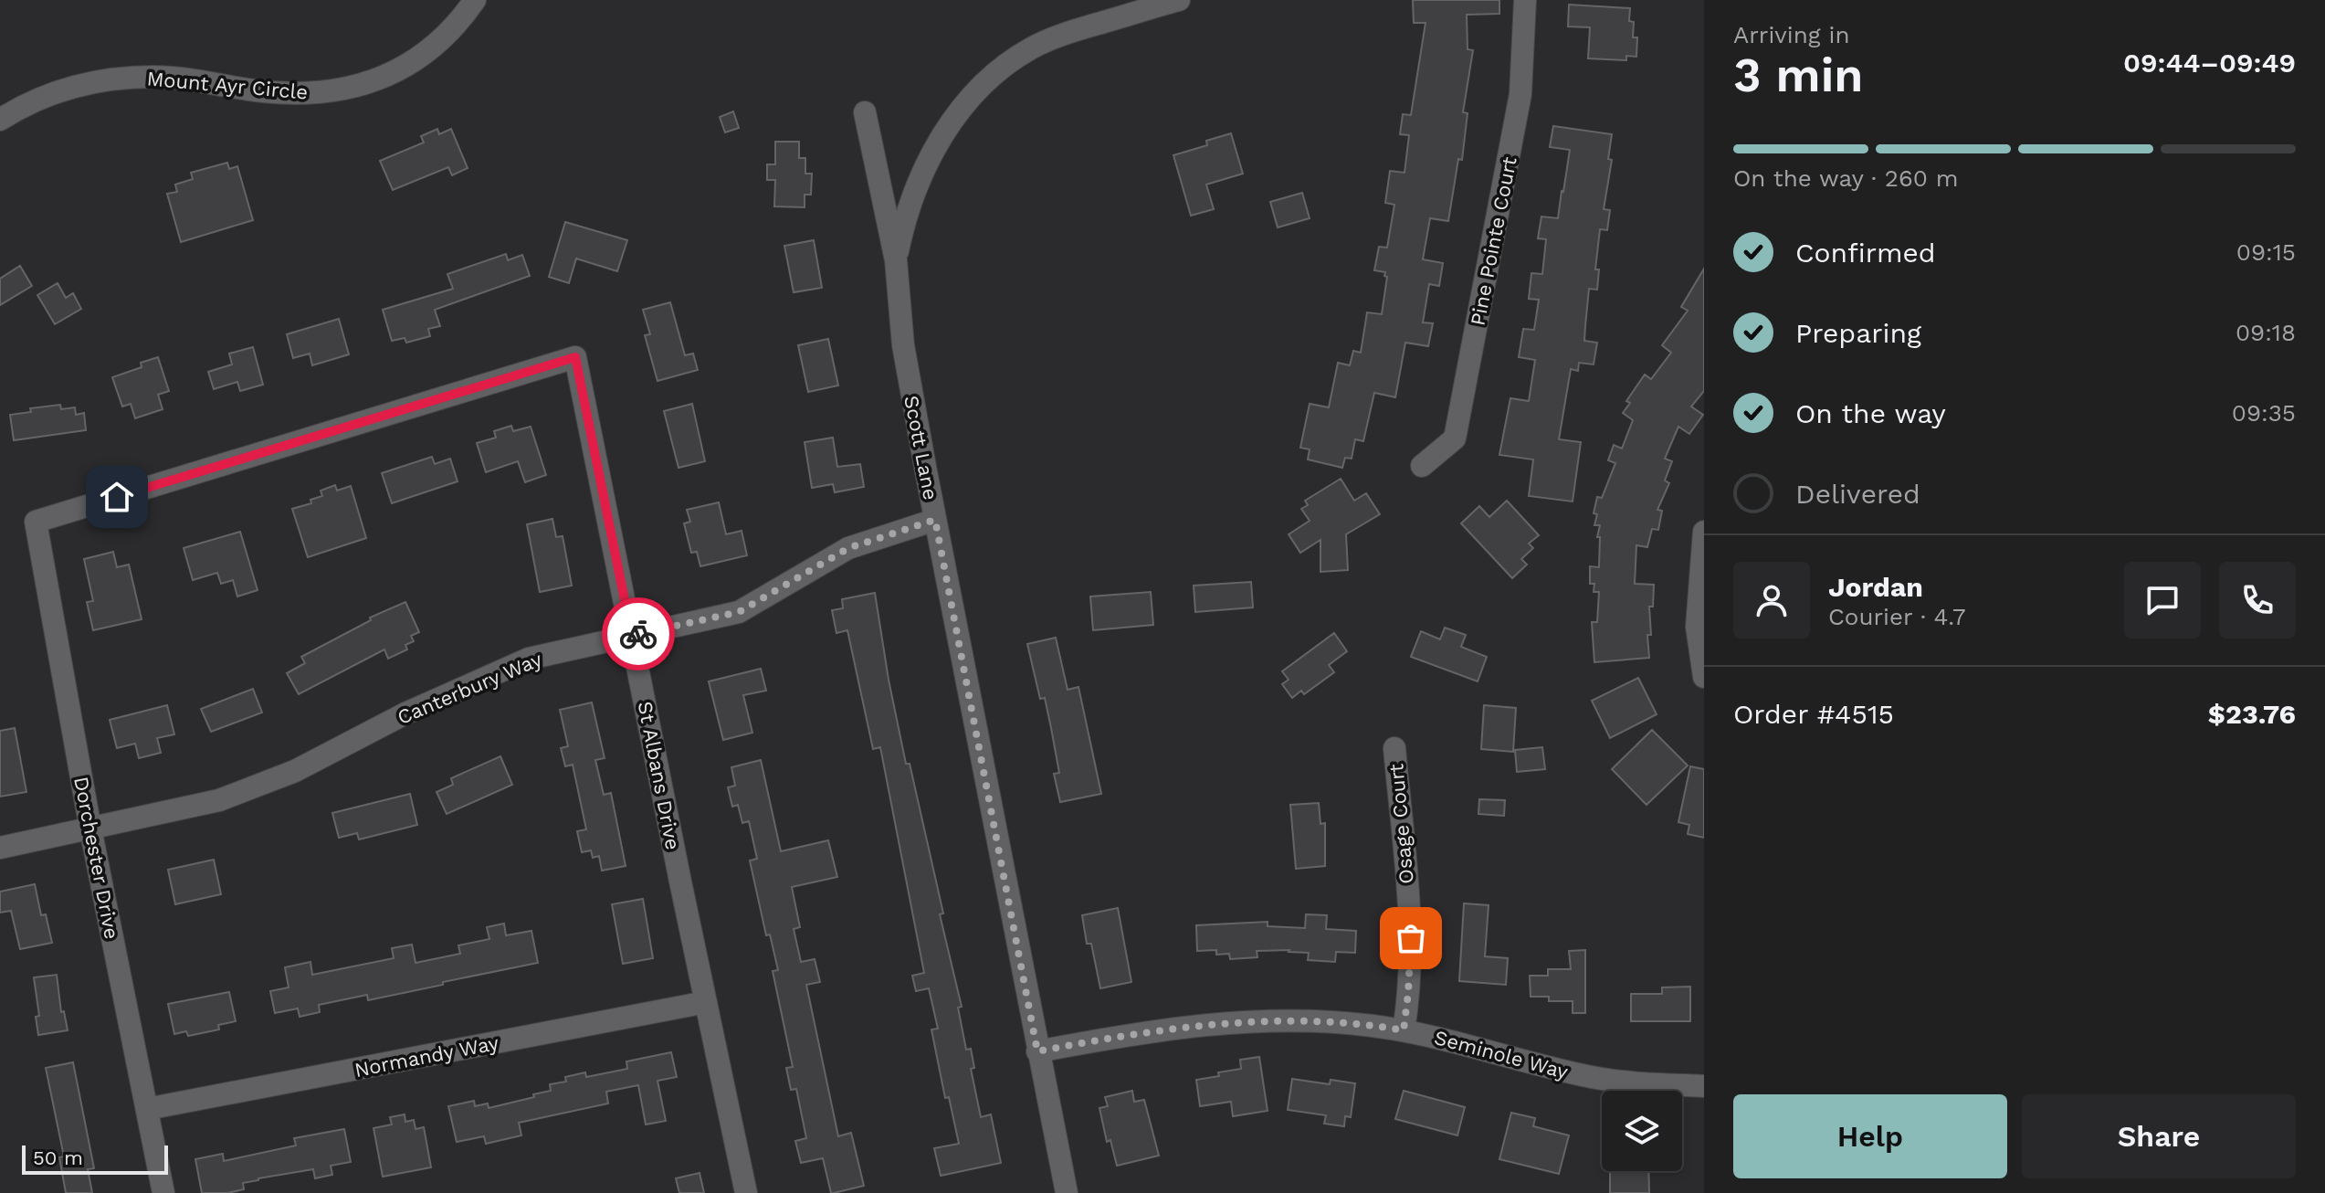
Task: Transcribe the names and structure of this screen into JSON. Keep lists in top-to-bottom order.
{
  "streets": {
    "street": [
      "Mount Ayr Circle",
      "Pine Pointe Court",
      "Scott Lane",
      "Canterbury Way",
      "St Albans Drive",
      "Osage Court",
      "Dorchester Drive",
      "Seminole Way",
      "Normandy Way"
    ]
  },
  "crossings": [
    ["Scott Lane", "Canterbury Way"],
    ["Scott Lane", "Seminole Way"],
    ["Canterbury Way", "St Albans Drive"],
    ["Canterbury Way", "Dorchester Drive"],
    ["St Albans Drive", "Dorchester Drive"],
    ["St Albans Drive", "Normandy Way"],
    ["Osage Court", "Seminole Way"],
    ["Dorchester Drive", "Normandy Way"]
  ],
  "scale_bar": "50 m",
  "page": {
    "heading": ["3 min", "Arriving in", "09:44–09:49"],
    "panel": [
      "Jordan",
      "Courier · 4.7",
      "Order #4515",
      "$23.76"
    ],
    "bar": "On the way · 260 m",
    "list": [
      ["Confirmed", "09:15"],
      ["Preparing", "09:18"],
      ["On the way", "09:35"],
      "Delivered"
    ],
    "buttons": ["Help", "Share"],
    "scale": "50 m"
  }
}
